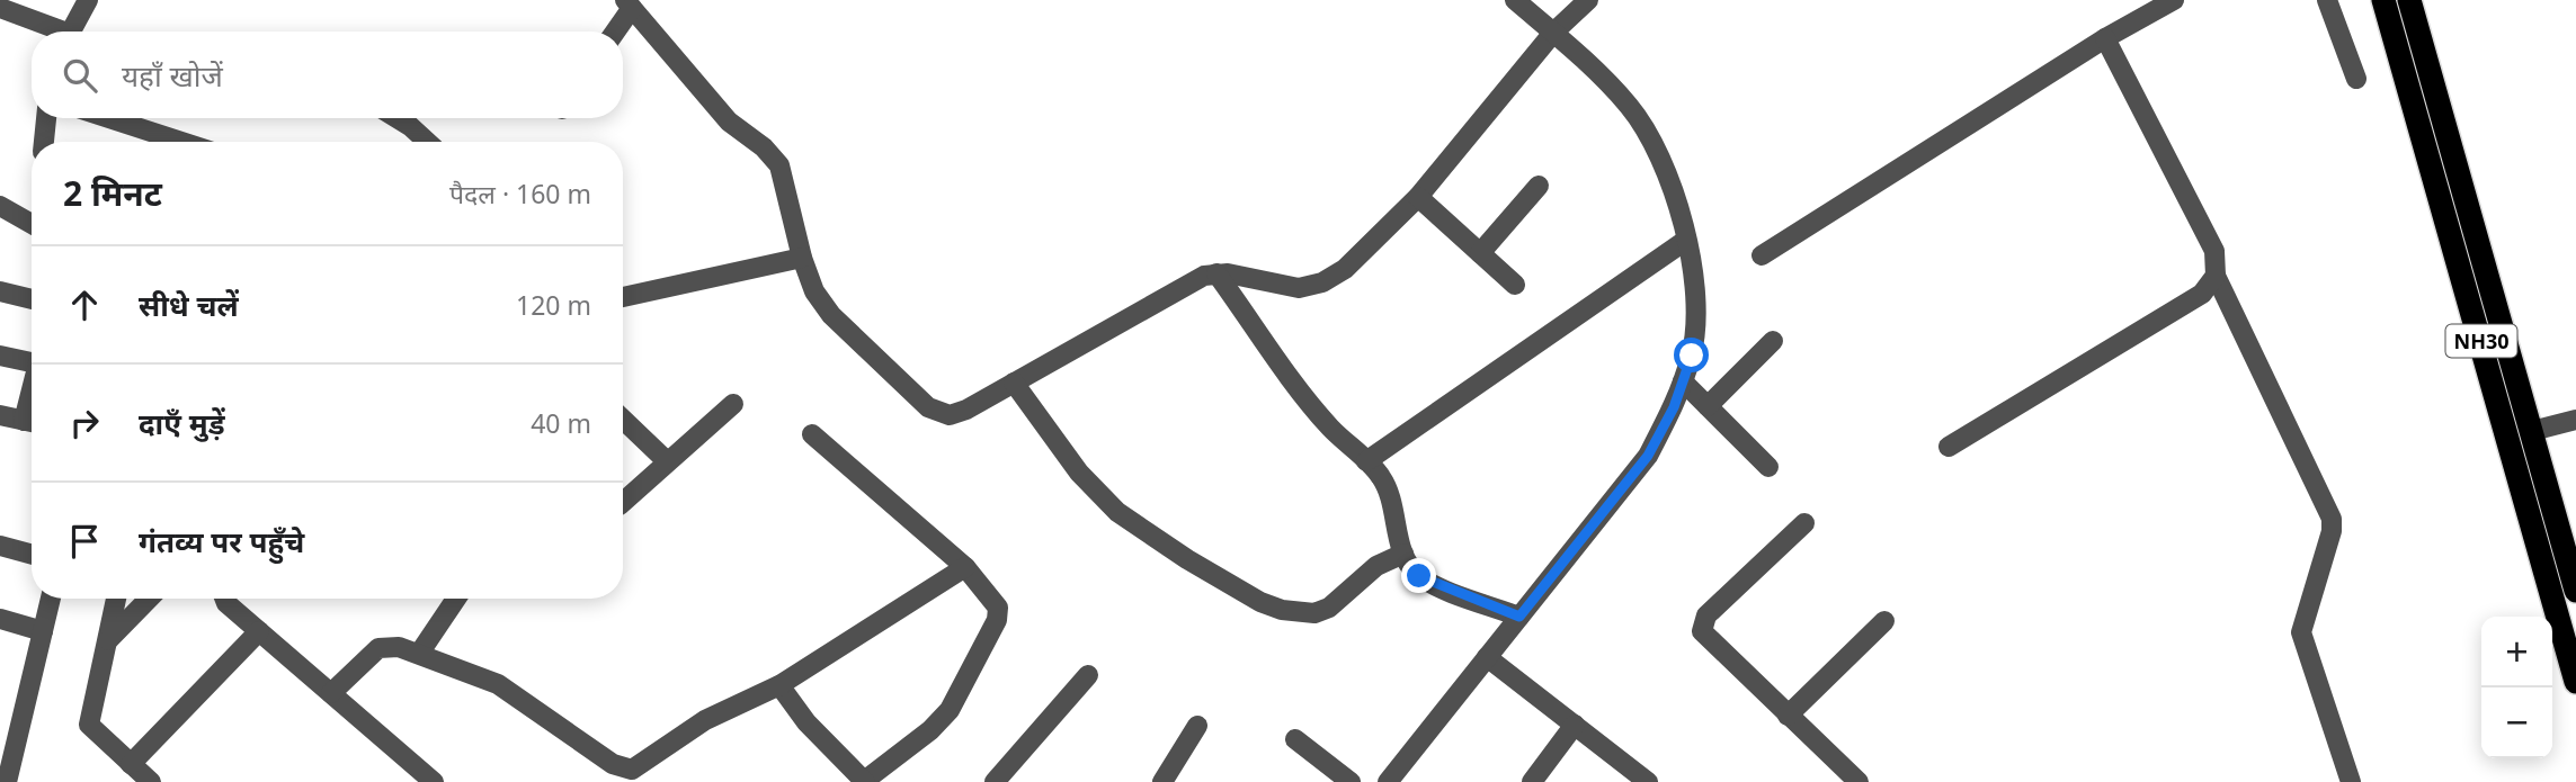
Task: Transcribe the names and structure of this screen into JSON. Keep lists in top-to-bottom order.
{
  "streets": {
    "highway": ["NH30"]
  },
  "page": {
    "search": "यहाँ खोजें",
    "heading": ["2 मिनट", "पैदल · 160 m"],
    "list": [
      ["सीधे चलें", "120 m"],
      ["दाएँ मुड़ें", "40 m"],
      "गंतव्य पर पहुँचे"
    ],
    "map_buttons": ["+", "−"]
  }
}
